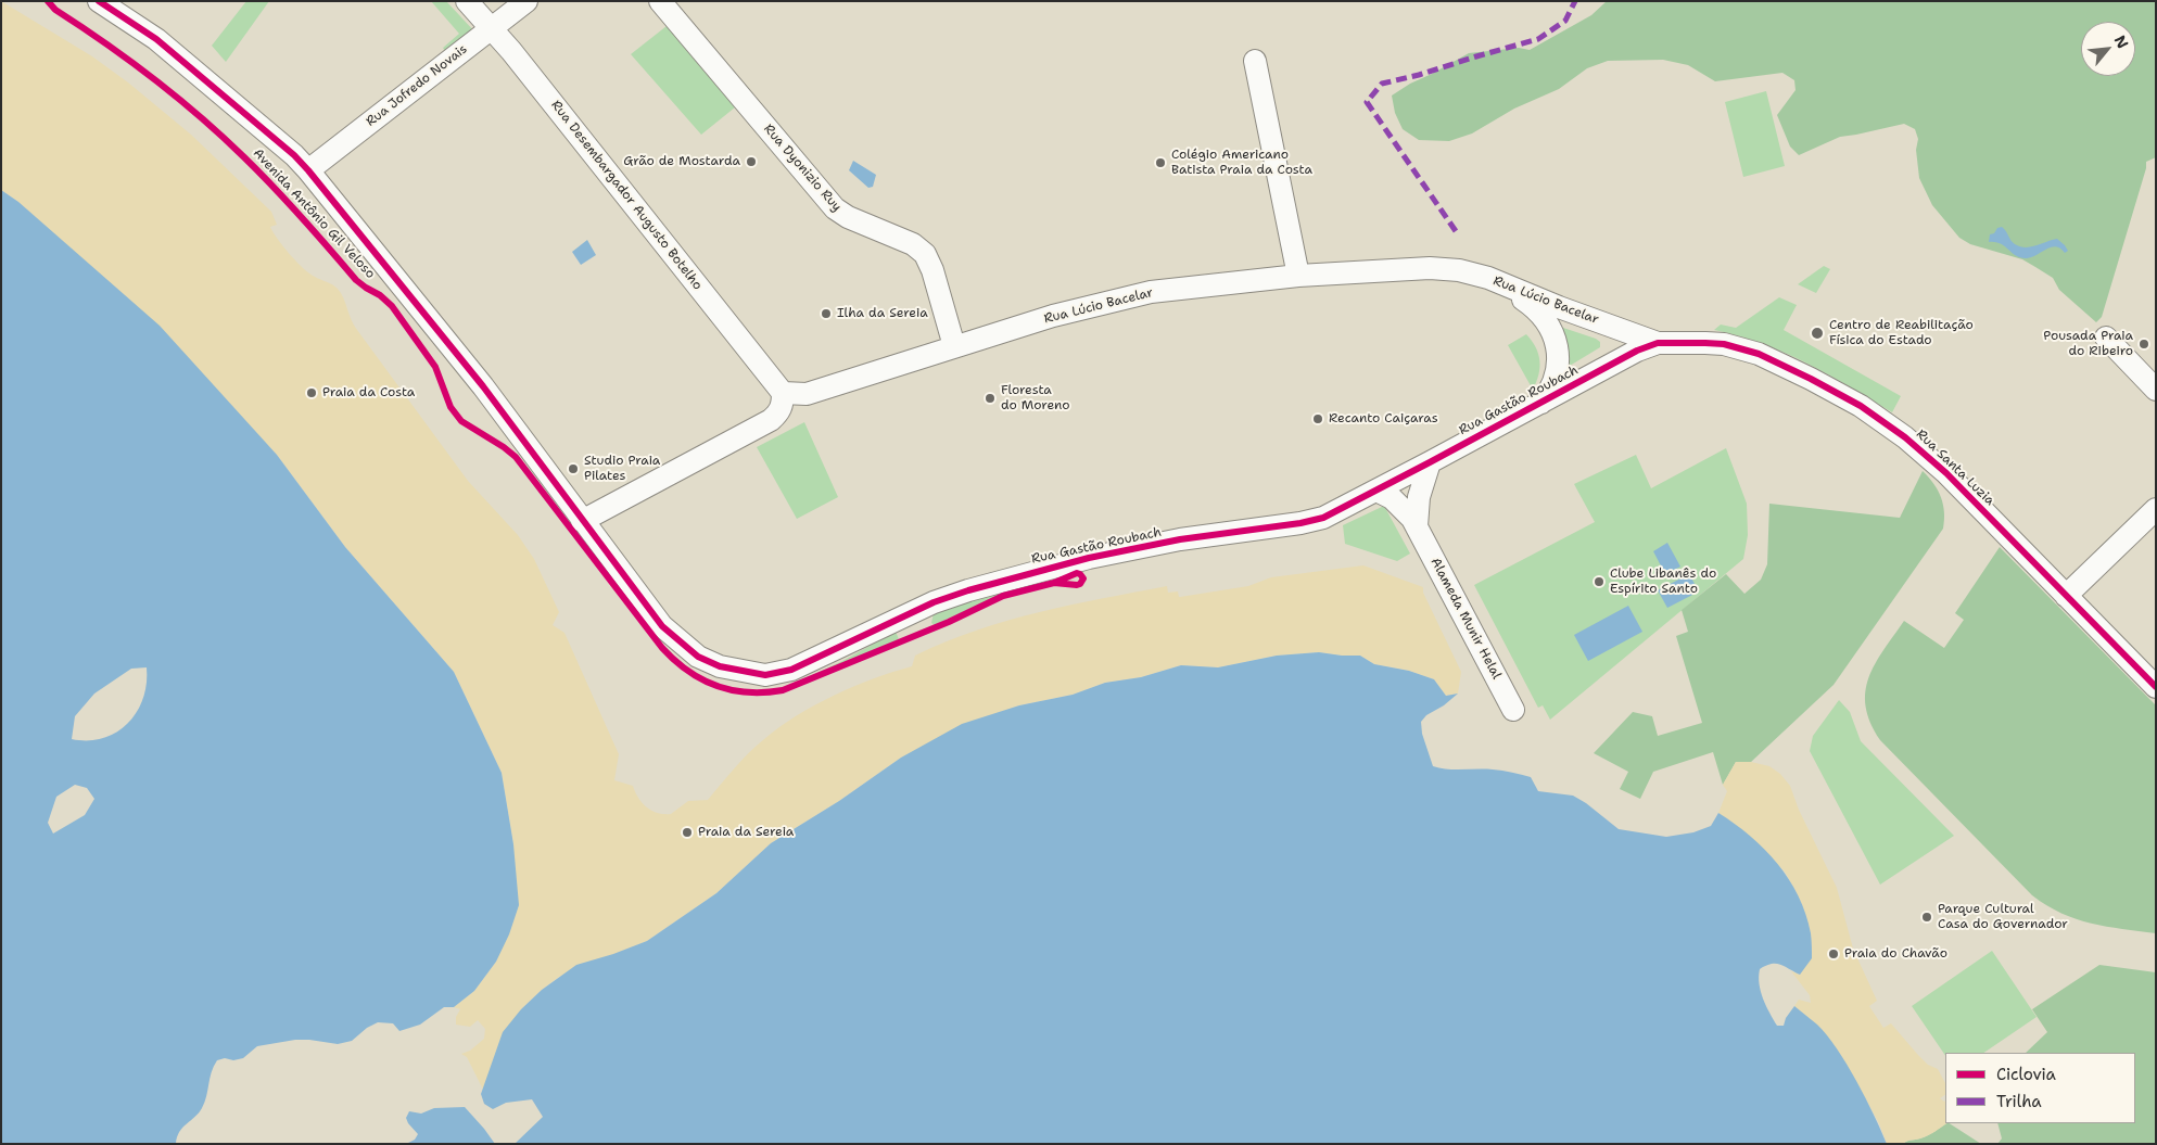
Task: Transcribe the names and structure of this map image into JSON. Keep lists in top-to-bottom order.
{
  "streets": {
    "street": [
      "Rua Jofredo Novais",
      "Rua Dyonizio Ruy",
      "Rua Desembargador Augusto Botelho",
      "Avenida Antônio Gil Veloso",
      "Rua Lúcio Bacelar",
      "Rua Gastão Roubach",
      "Rua Santa Luzia",
      "Alameda Munir Helal"
    ]
  },
  "crossings": [
    ["Rua Jofredo Novais", "Rua Desembargador Augusto Botelho"],
    ["Rua Jofredo Novais", "Avenida Antônio Gil Veloso"],
    ["Rua Dyonizio Ruy", "Rua Lúcio Bacelar"],
    ["Rua Desembargador Augusto Botelho", "Rua Lúcio Bacelar"],
    ["Avenida Antônio Gil Veloso", "Rua Gastão Roubach"],
    ["Rua Lúcio Bacelar", "Rua Gastão Roubach"],
    ["Rua Lúcio Bacelar", "Rua Santa Luzia"],
    ["Rua Gastão Roubach", "Rua Santa Luzia"],
    ["Rua Gastão Roubach", "Alameda Munir Helal"]
  ],
  "places": [
    "Grão de Mostarda",
    "Colégio Americano Batista Praia da Costa",
    "Ilha da Sereia",
    "Centro de Reabilitação Física do Estado",
    "Pousada Praia do Ribeiro",
    "Praia da Costa",
    "Floresta do Moreno",
    "Recanto Caiçaras",
    "Studio Praia Pilates",
    "Clube Libanês do Espírito Santo",
    "Praia da Sereia",
    "Parque Cultural Casa do Governador",
    "Praia do Chavão"
  ],
  "legend": ["Ciclovia", "Trilha"],
  "north": "top right"
}
